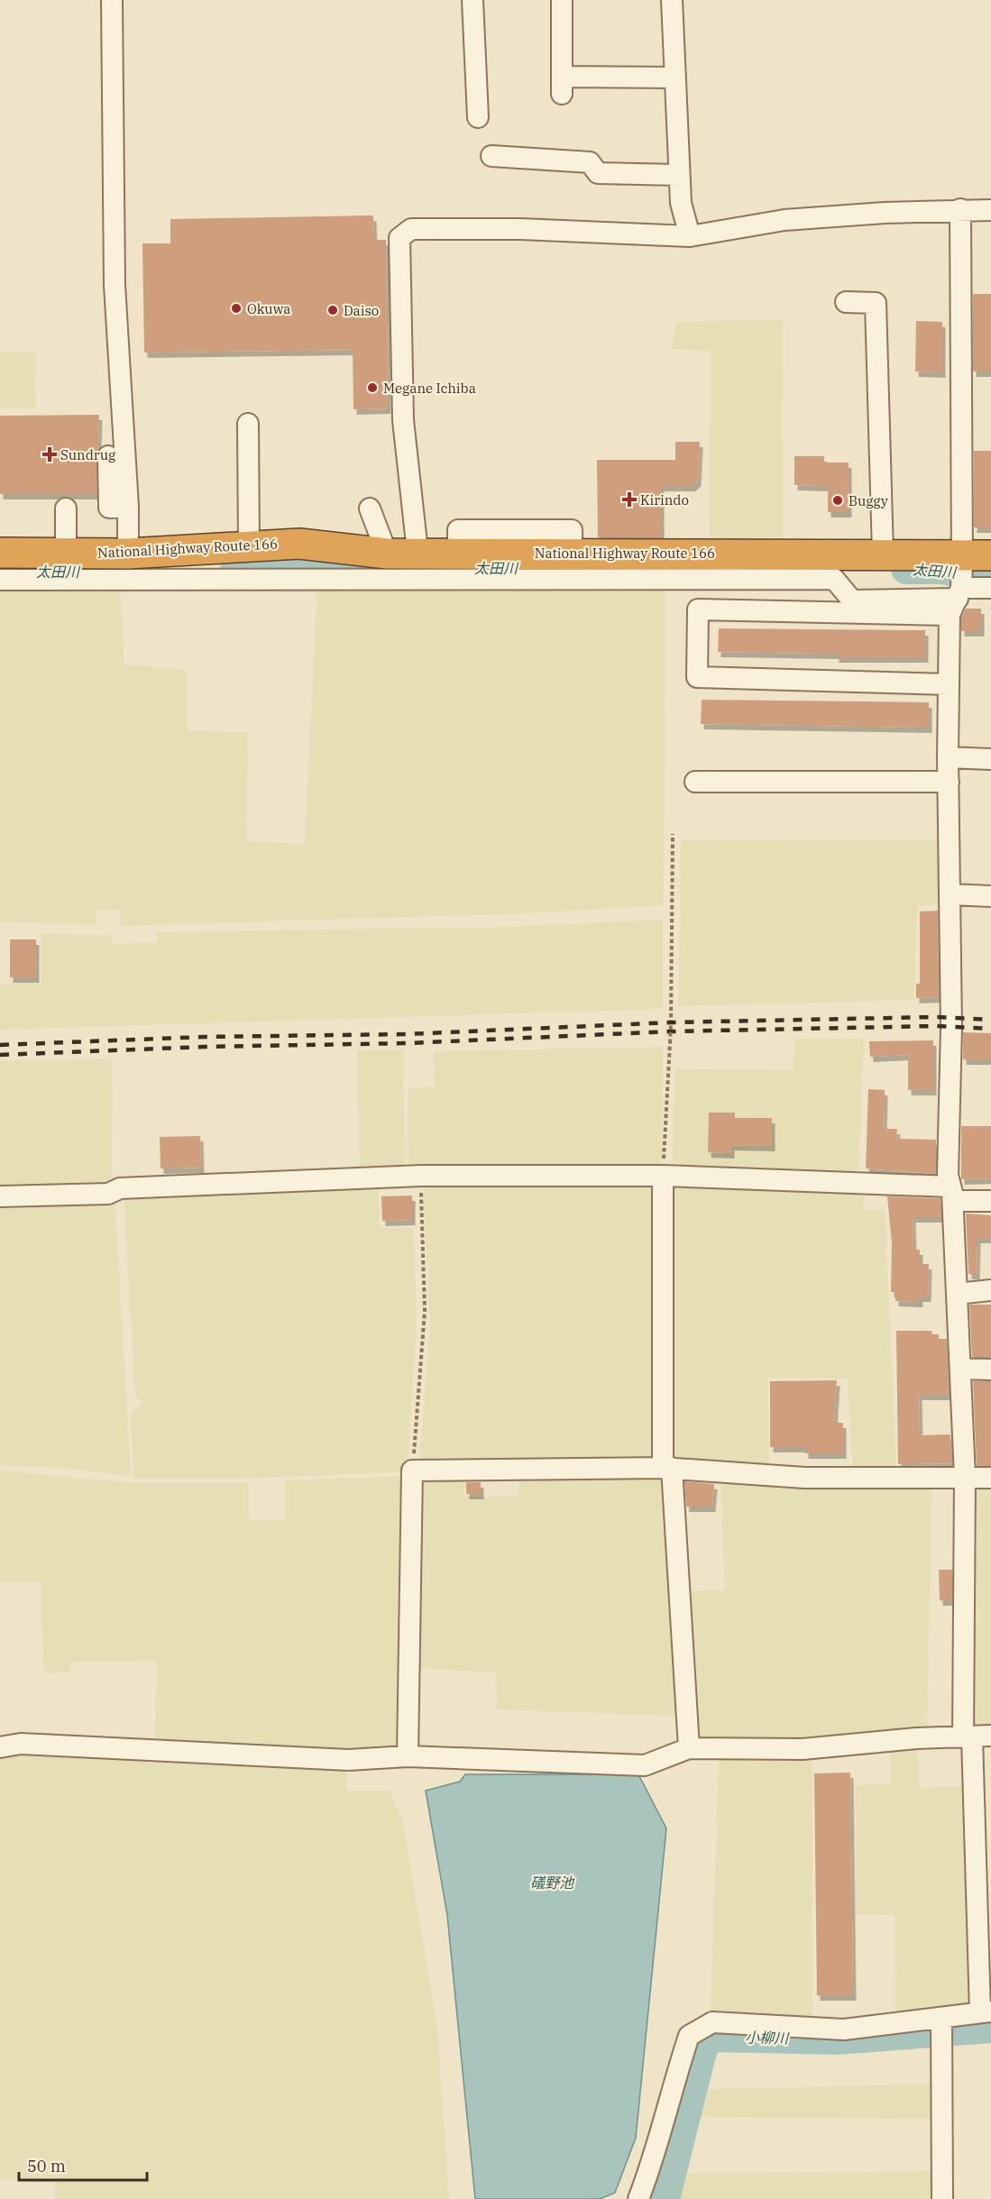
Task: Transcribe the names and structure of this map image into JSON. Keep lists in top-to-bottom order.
{
  "streets": {
    "highway": ["National Highway Route 166"]
  },
  "water": ["太田川", "礒野池", "小柳川"],
  "places": {
    "other": [
      "Okuwa",
      "Daiso",
      "Megane Ichiba",
      "Buggy"
    ],
    "health": ["Sundrug", "Kirindo"]
  },
  "scale_bar": "50 m"
}
